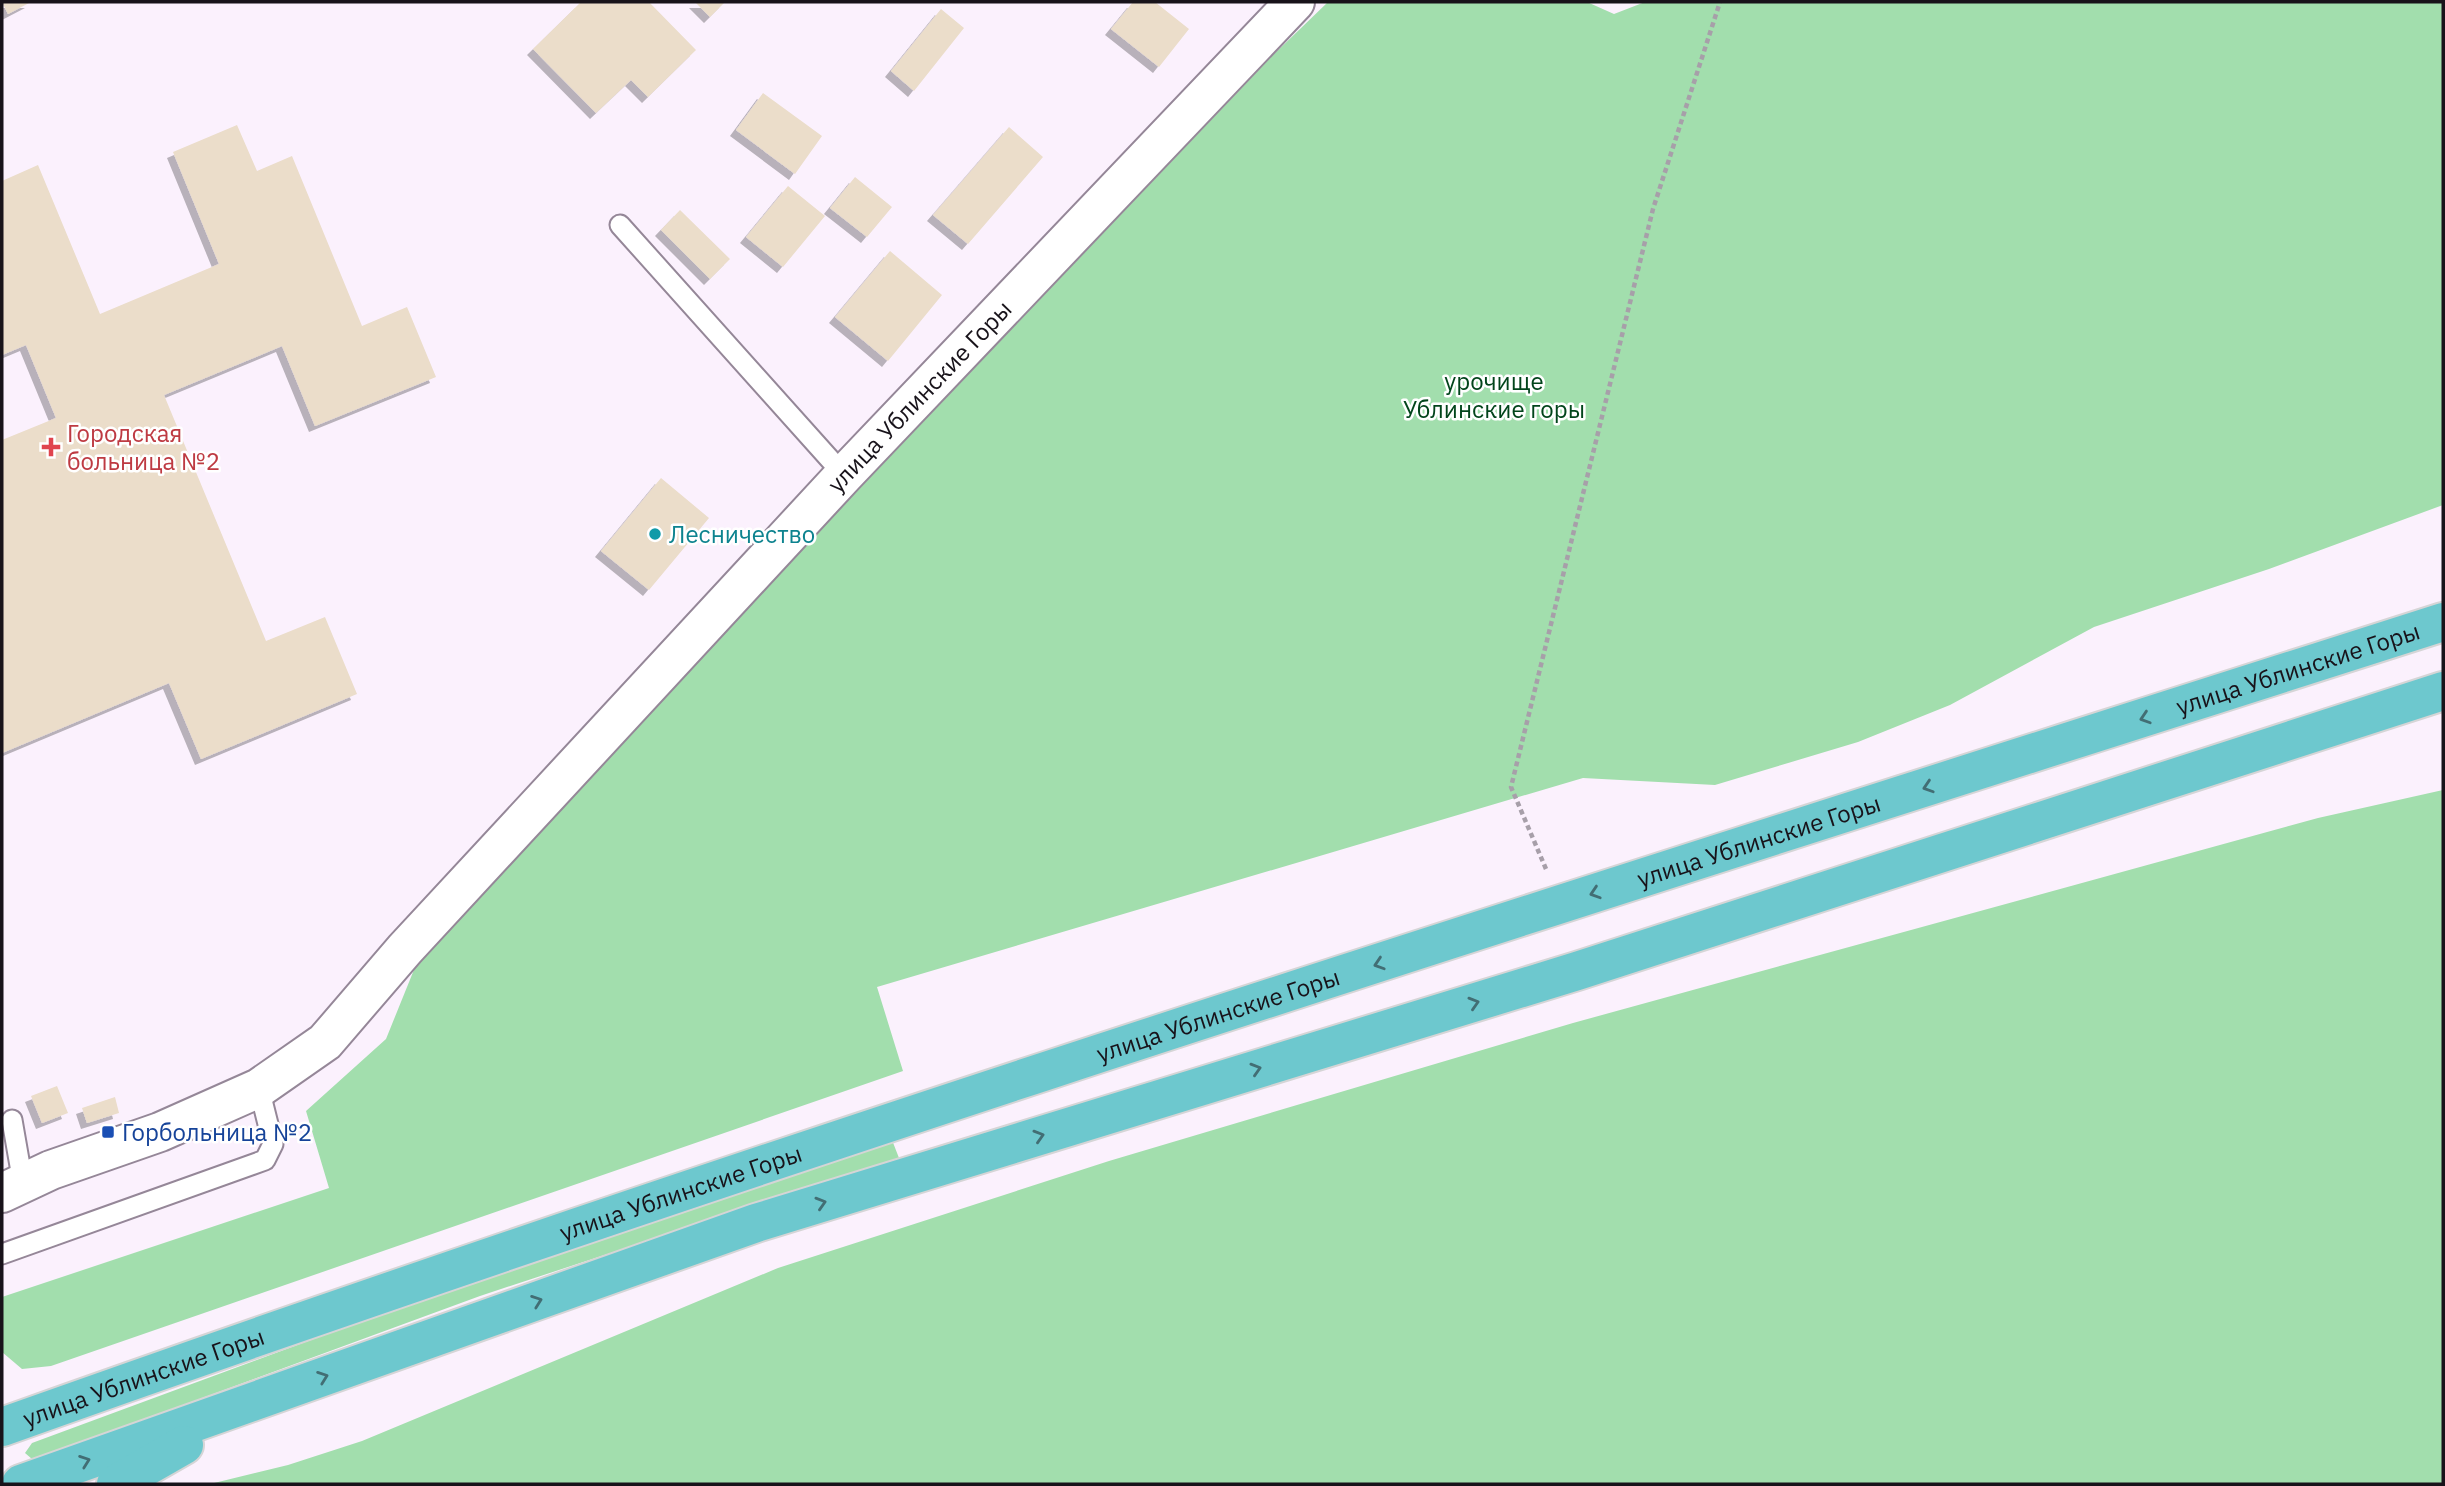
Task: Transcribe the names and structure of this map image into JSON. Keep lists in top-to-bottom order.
{
  "streets": {
    "main road": ["улица Ублинские Горы"]
  },
  "parks": ["урочище Ублинские горы"],
  "places": {
    "health": ["Городская больница №2"],
    "other": ["Лесничество"],
    "transit": ["Горбольница №2"]
  }
}
